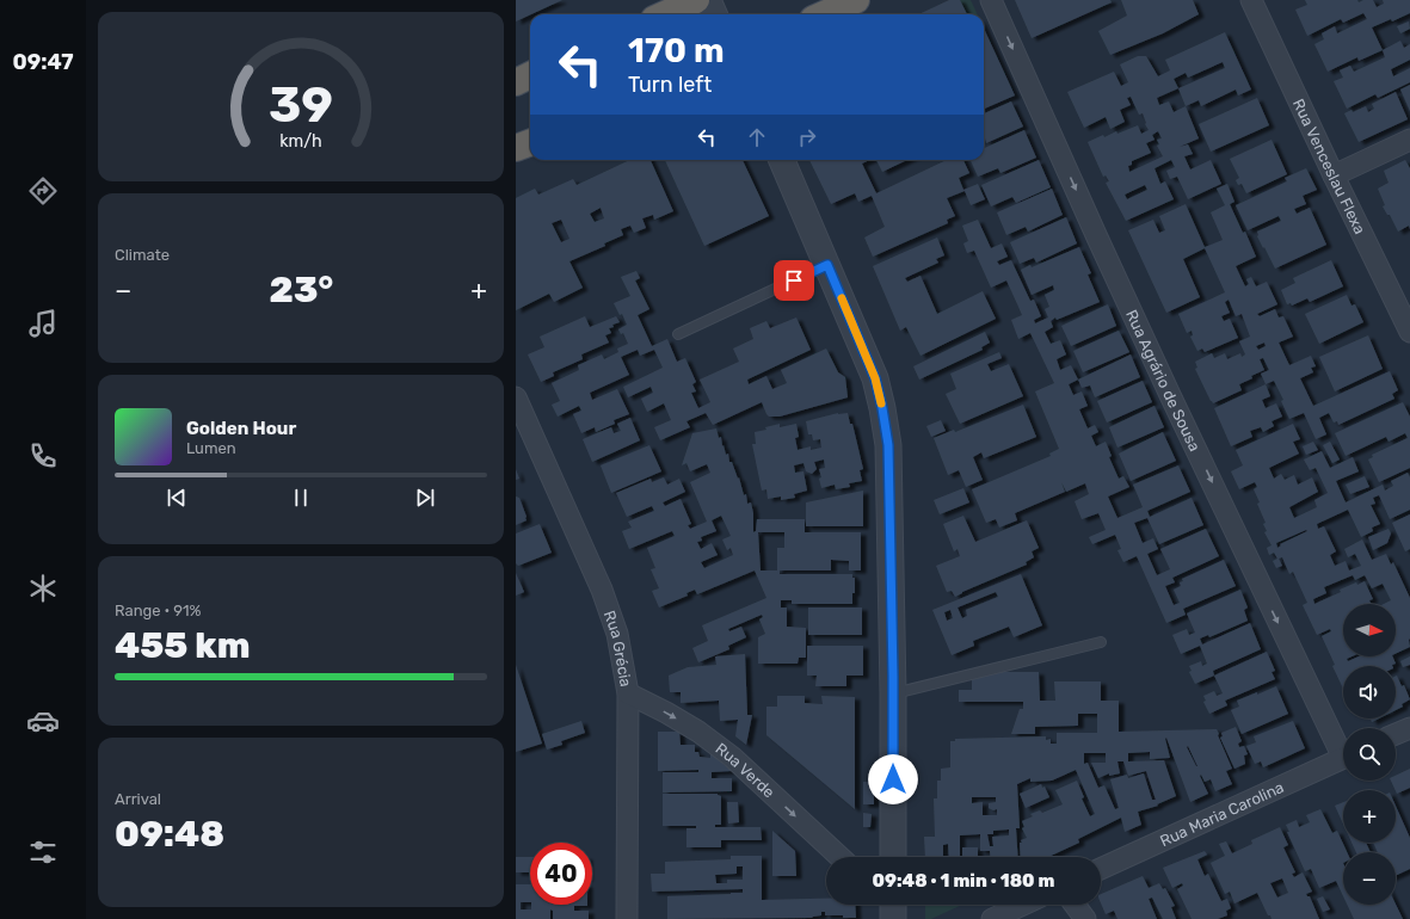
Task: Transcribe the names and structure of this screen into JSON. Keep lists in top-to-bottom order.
{
  "streets": {
    "street": [
      "Rua Venceslau Flexa",
      "Rua Agrário de Sousa",
      "Rua Grécia",
      "Rua Verde",
      "Rua Maria Carolina"
    ]
  },
  "crossings": [
    ["Rua Grécia", "Rua Verde"]
  ],
  "one_way": ["Rua Agrário de Sousa", "Rua Verde"],
  "north": "right",
  "page": {
    "tabs": "09:47",
    "turn": ["170 m", "Turn left"],
    "tile": [
      "Climate",
      ["Range · 91%", "455 km"],
      ["Arrival", "09:48"]
    ],
    "heat": ["−", "23°", "+"],
    "song": ["Golden Hour", "Lumen"],
    "map_buttons": ["+", "−"],
    "limit": "40",
    "trip": "09:48 · 1 min · 180 m",
    "gauge": ["39", "km/h"]
  }
}
